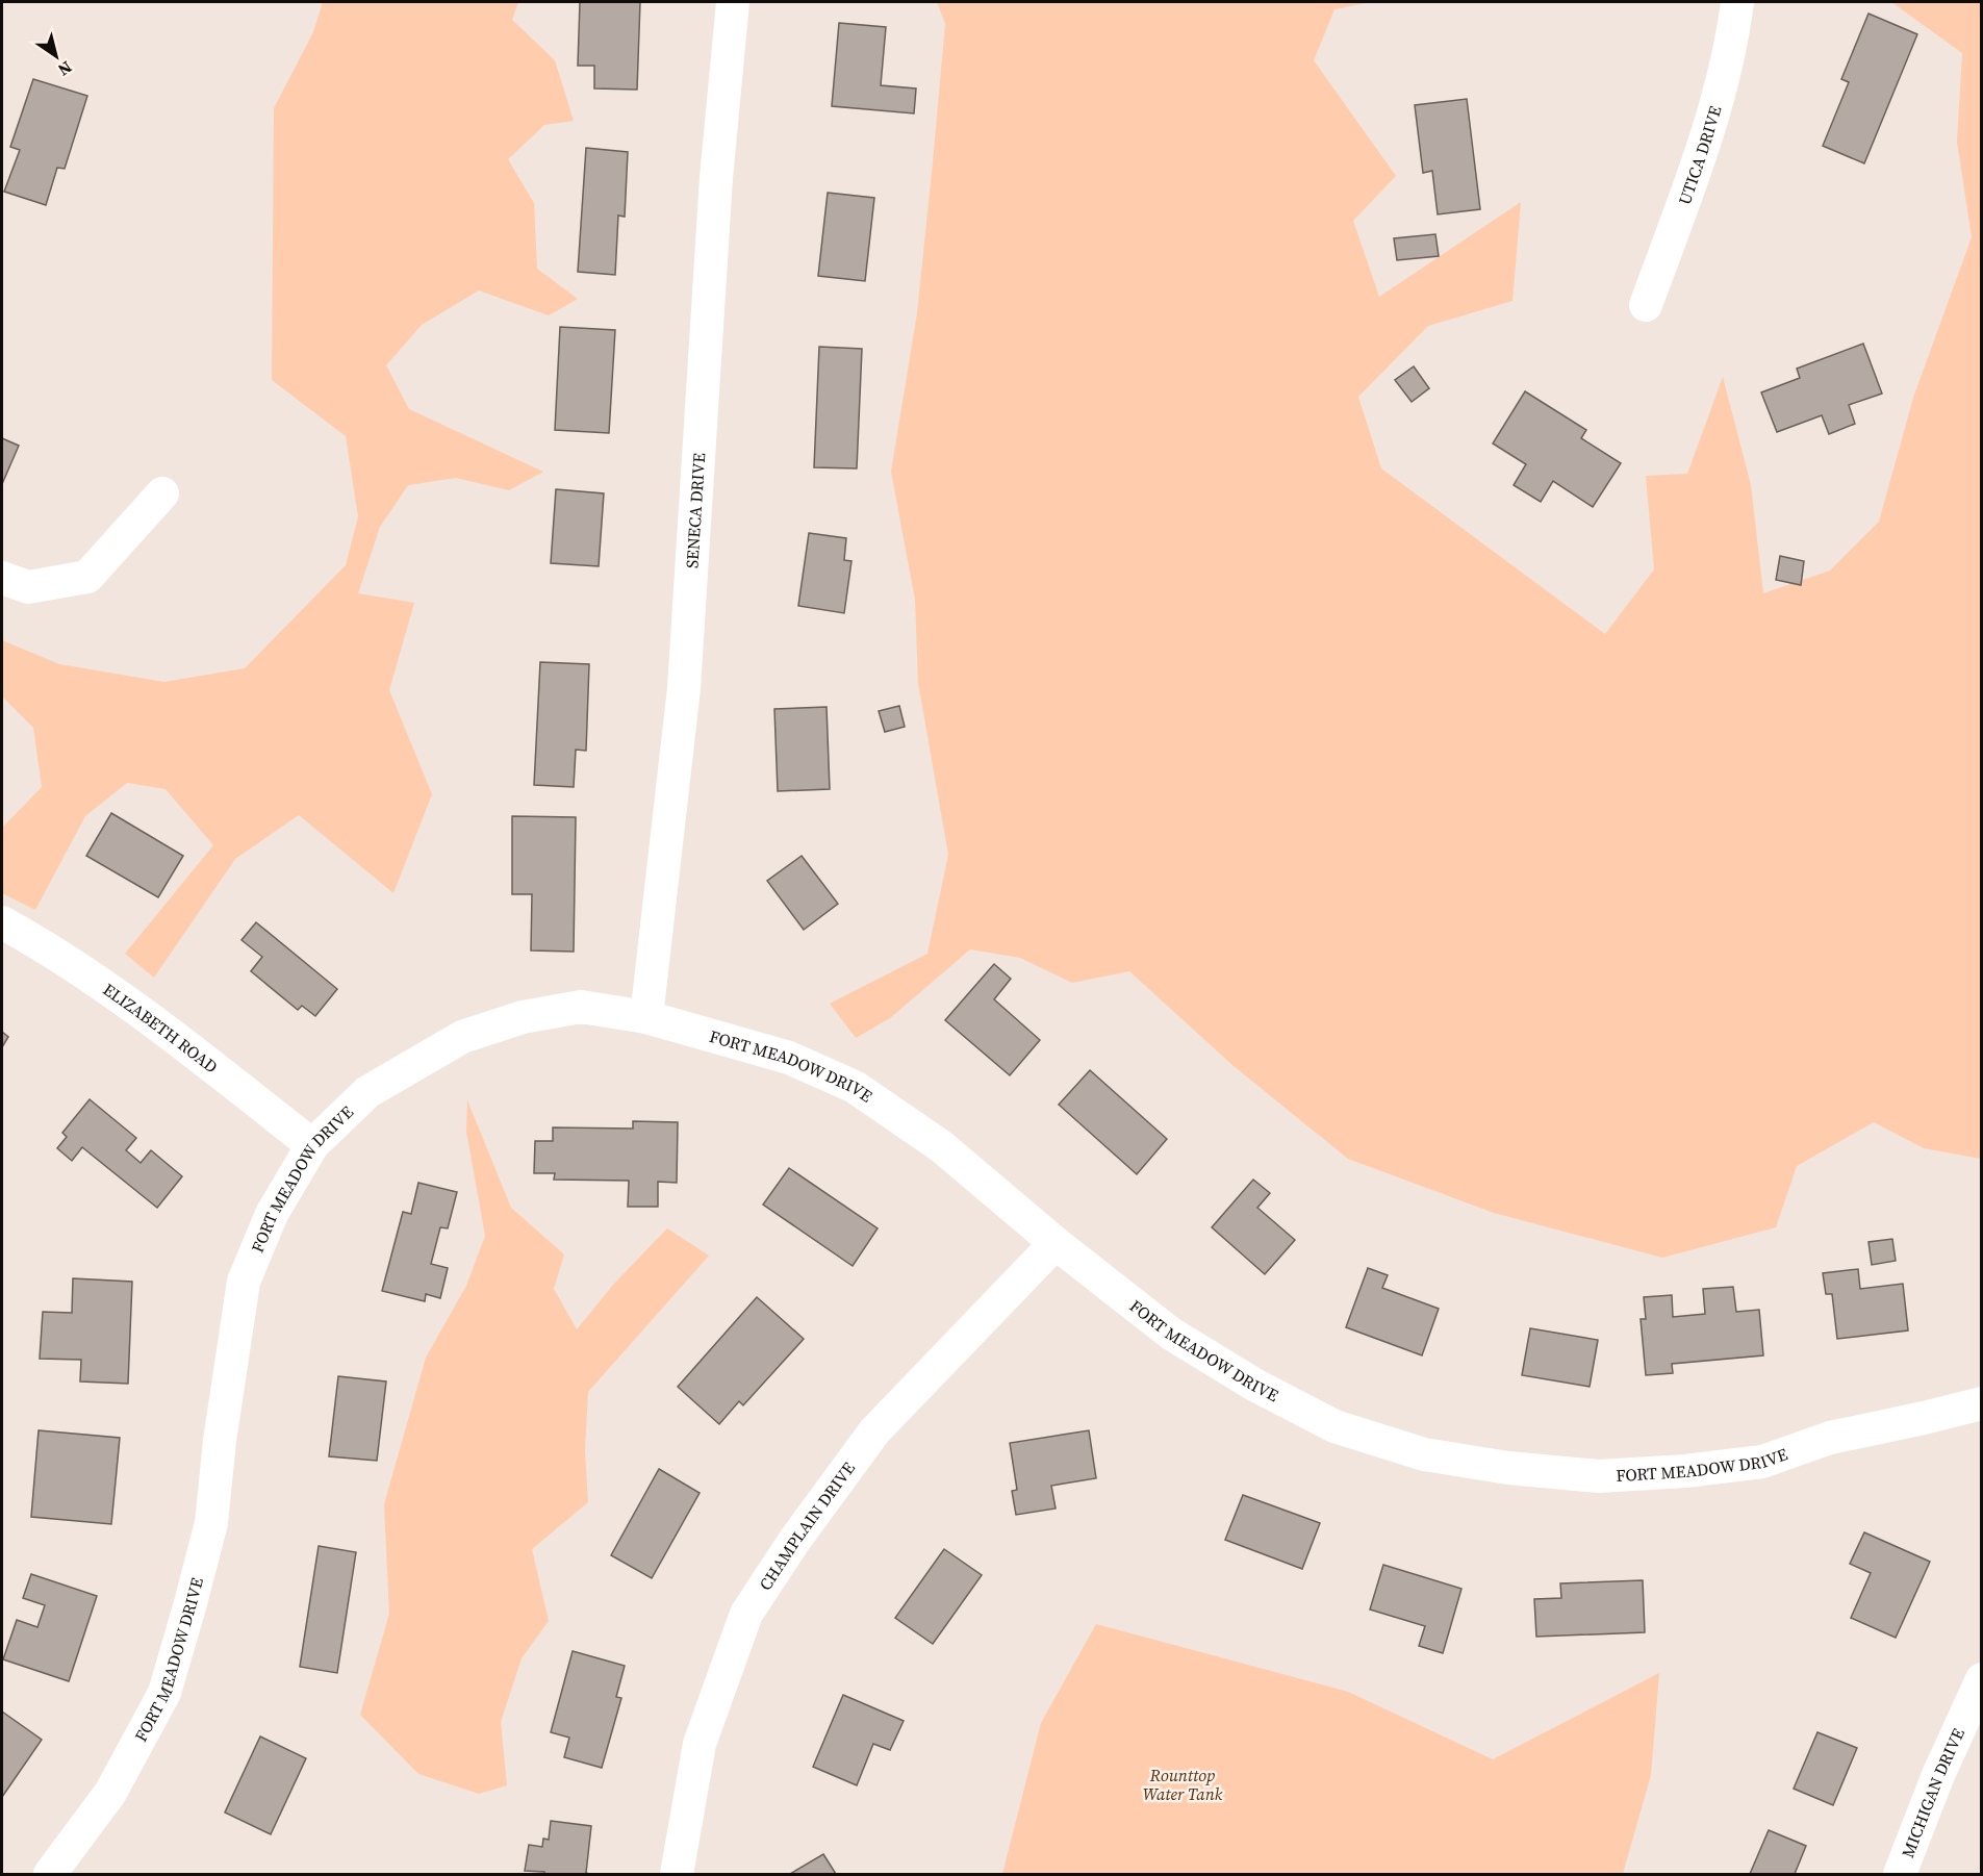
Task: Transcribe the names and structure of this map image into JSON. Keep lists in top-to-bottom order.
{
  "streets": {
    "street": [
      "UTICA DRIVE",
      "SENECA DRIVE",
      "ELIZABETH ROAD",
      "FORT MEADOW DRIVE",
      "CHAMPLAIN DRIVE",
      "MICHIGAN DRIVE"
    ]
  },
  "crossings": [
    ["SENECA DRIVE", "FORT MEADOW DRIVE"],
    ["ELIZABETH ROAD", "FORT MEADOW DRIVE"],
    ["FORT MEADOW DRIVE", "CHAMPLAIN DRIVE"]
  ],
  "parks": ["Rounttop Water Tank"],
  "north": "bottom right"
}
